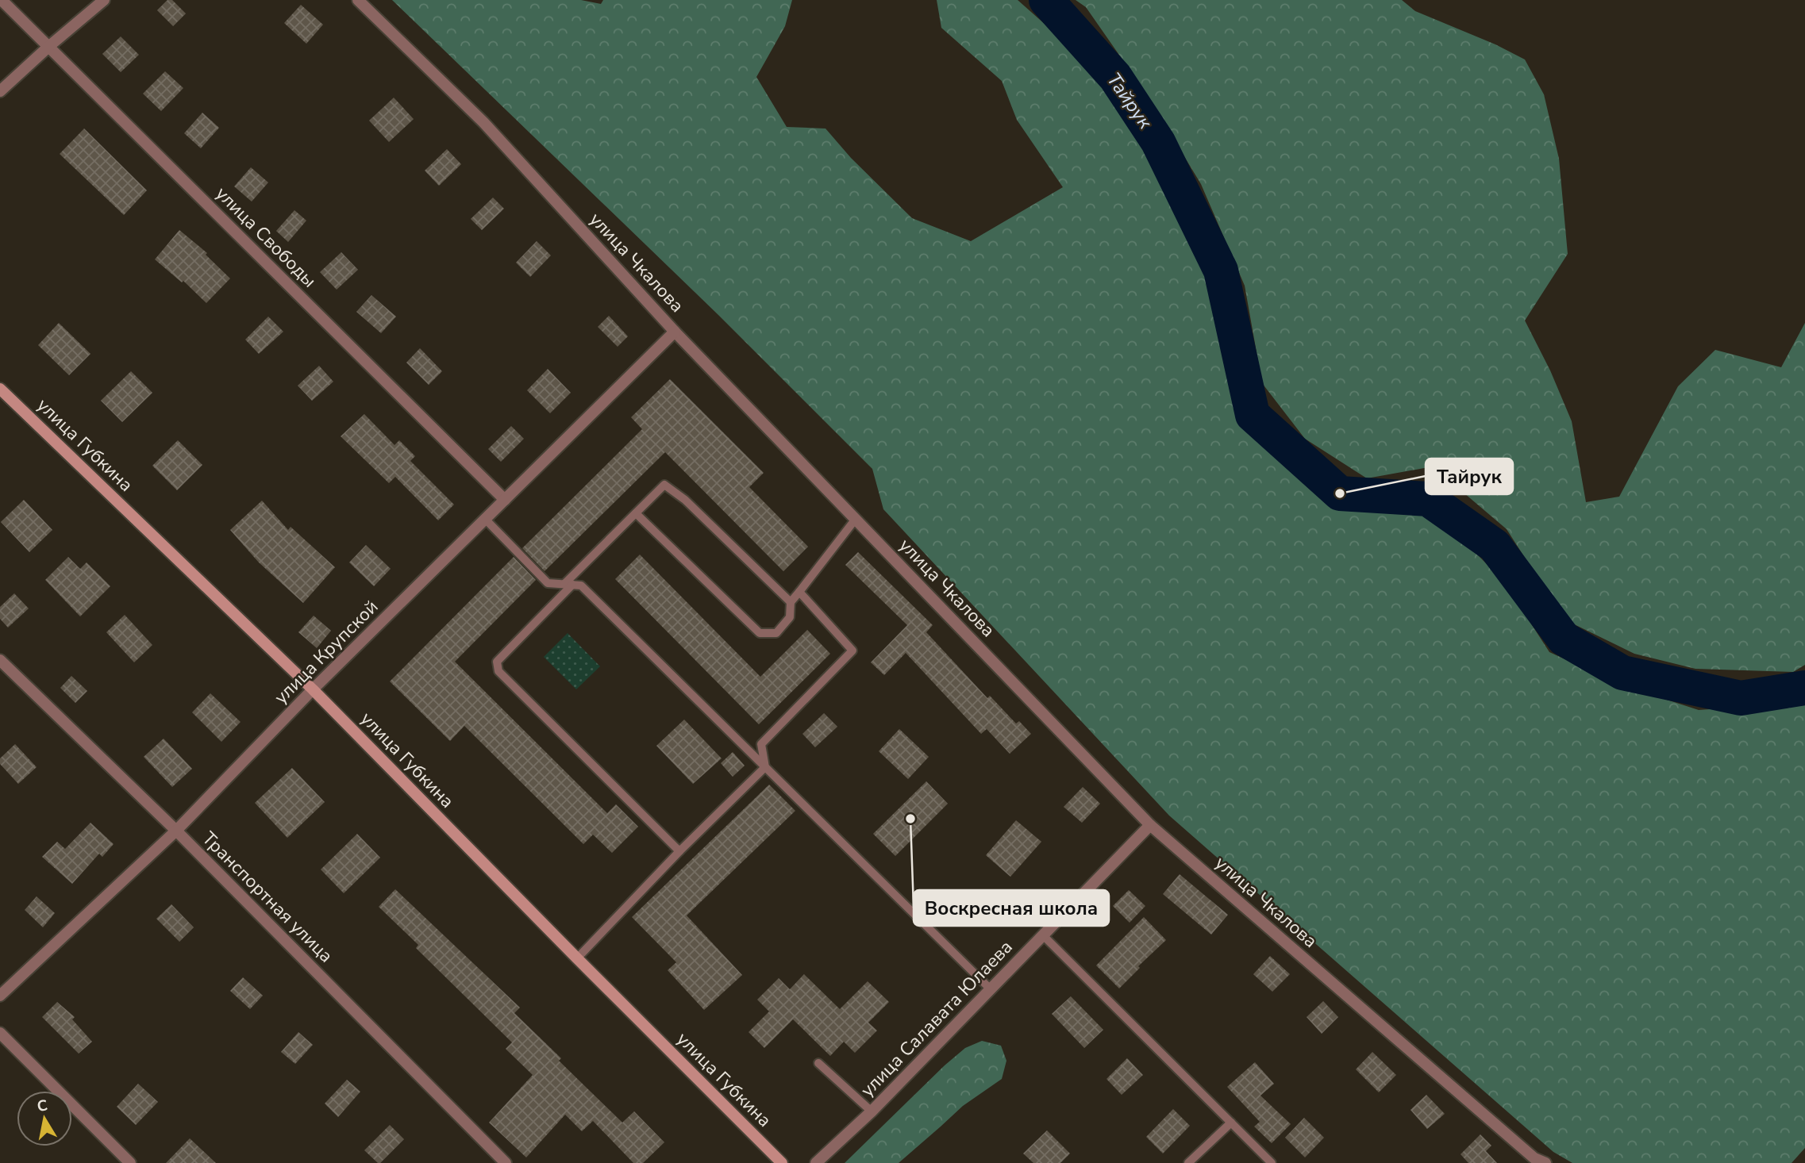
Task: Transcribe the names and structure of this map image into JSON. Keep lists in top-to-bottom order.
{
  "streets": {
    "main road": ["улица Губкина"],
    "street": [
      "улица Свободы",
      "улица Чкалова",
      "улица Крупской",
      "Транспортная улица",
      "улица Салавата Юлаева"
    ]
  },
  "crossings": [
    ["улица Свободы", "улица Крупской"],
    ["улица Чкалова", "улица Крупской"],
    ["улица Чкалова", "улица Салавата Юлаева"],
    ["улица Губкина", "улица Крупской"],
    ["улица Крупской", "Транспортная улица"]
  ],
  "water": ["Тайрук"],
  "places": ["Тайрук", "Воскресная школа"],
  "north": "top"
}
